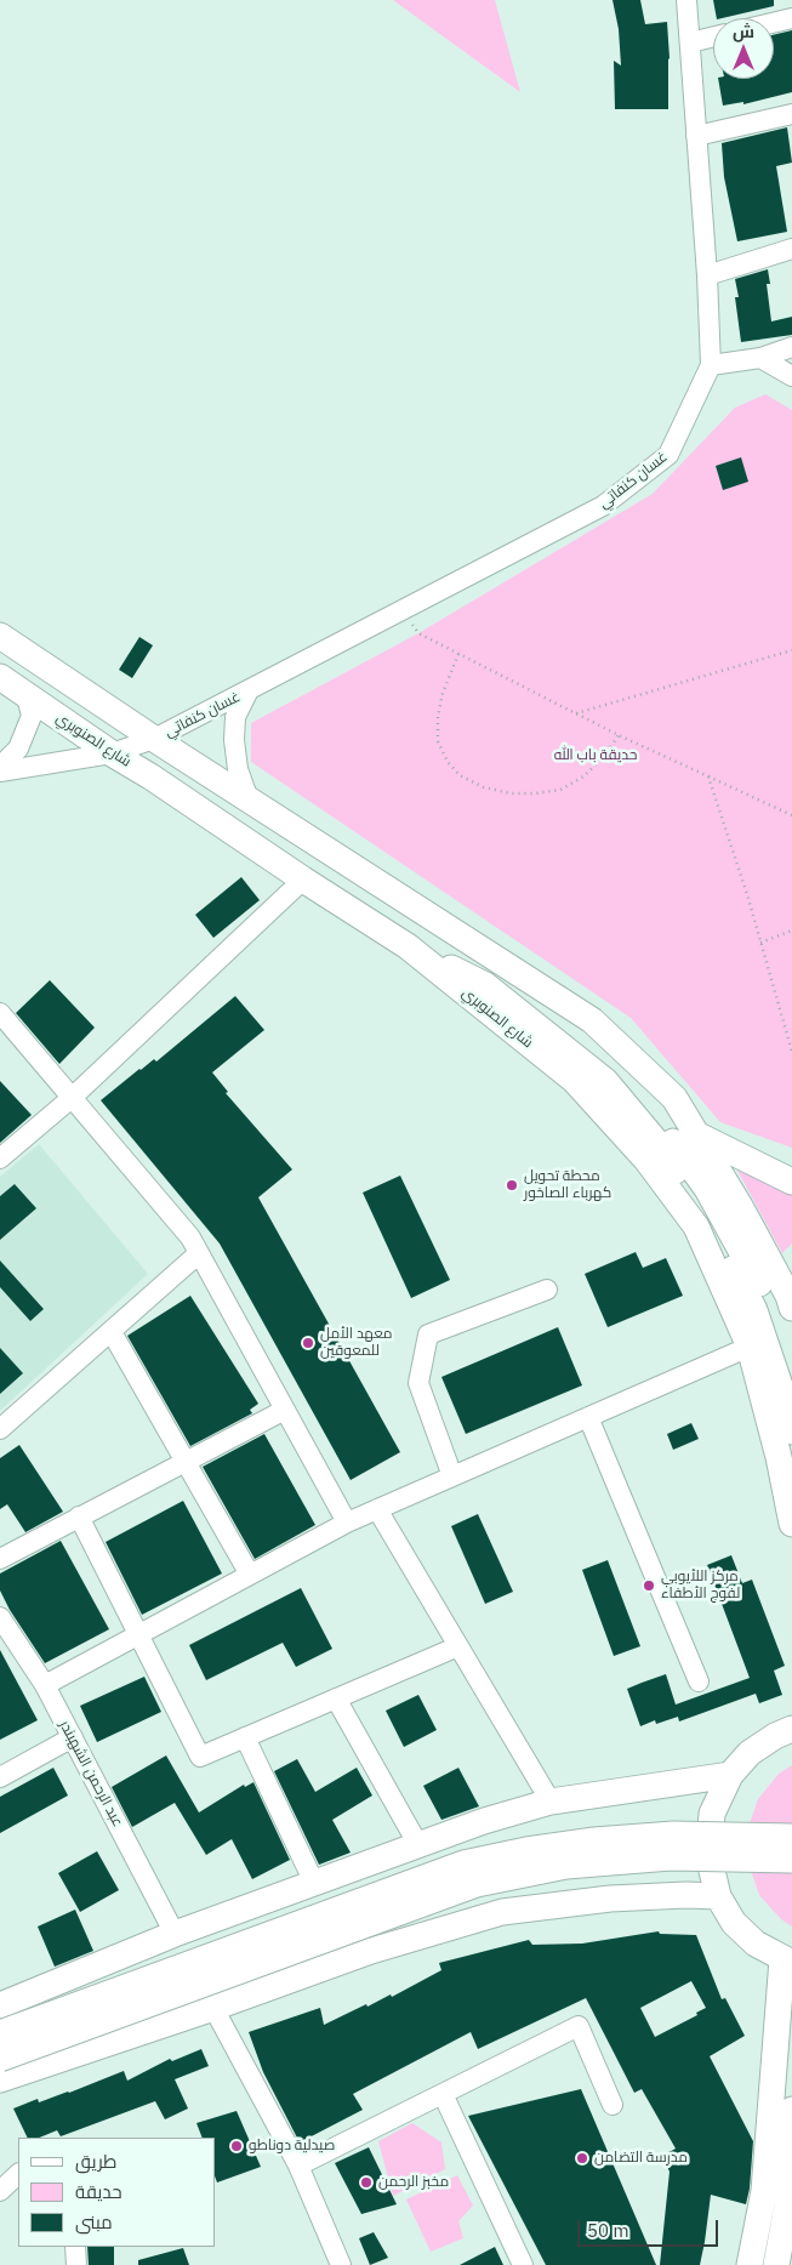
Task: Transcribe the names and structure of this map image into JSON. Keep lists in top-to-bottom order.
{
  "streets": {
    "main road": ["شارع الصنوبري"],
    "street": ["غسان كنفاتي", "عبد الرحمن الشهبندر"]
  },
  "crossings": [
    ["غسان كنفاتي", "شارع الصنوبري"]
  ],
  "parks": ["حديقة باب الله"],
  "places": [
    "محطة تحويل كهرباء الصاخور",
    "معهد الأمل للمعوقين",
    "مركز اللأيوبي لفوج الأطفاء",
    "صيدلية دوناطو",
    "مدرسة التضامن",
    "مخبز الرحمن"
  ],
  "legend": ["طريق", "حديقة", "مبنى"],
  "scale_bar": "50 m",
  "north": "top"
}
